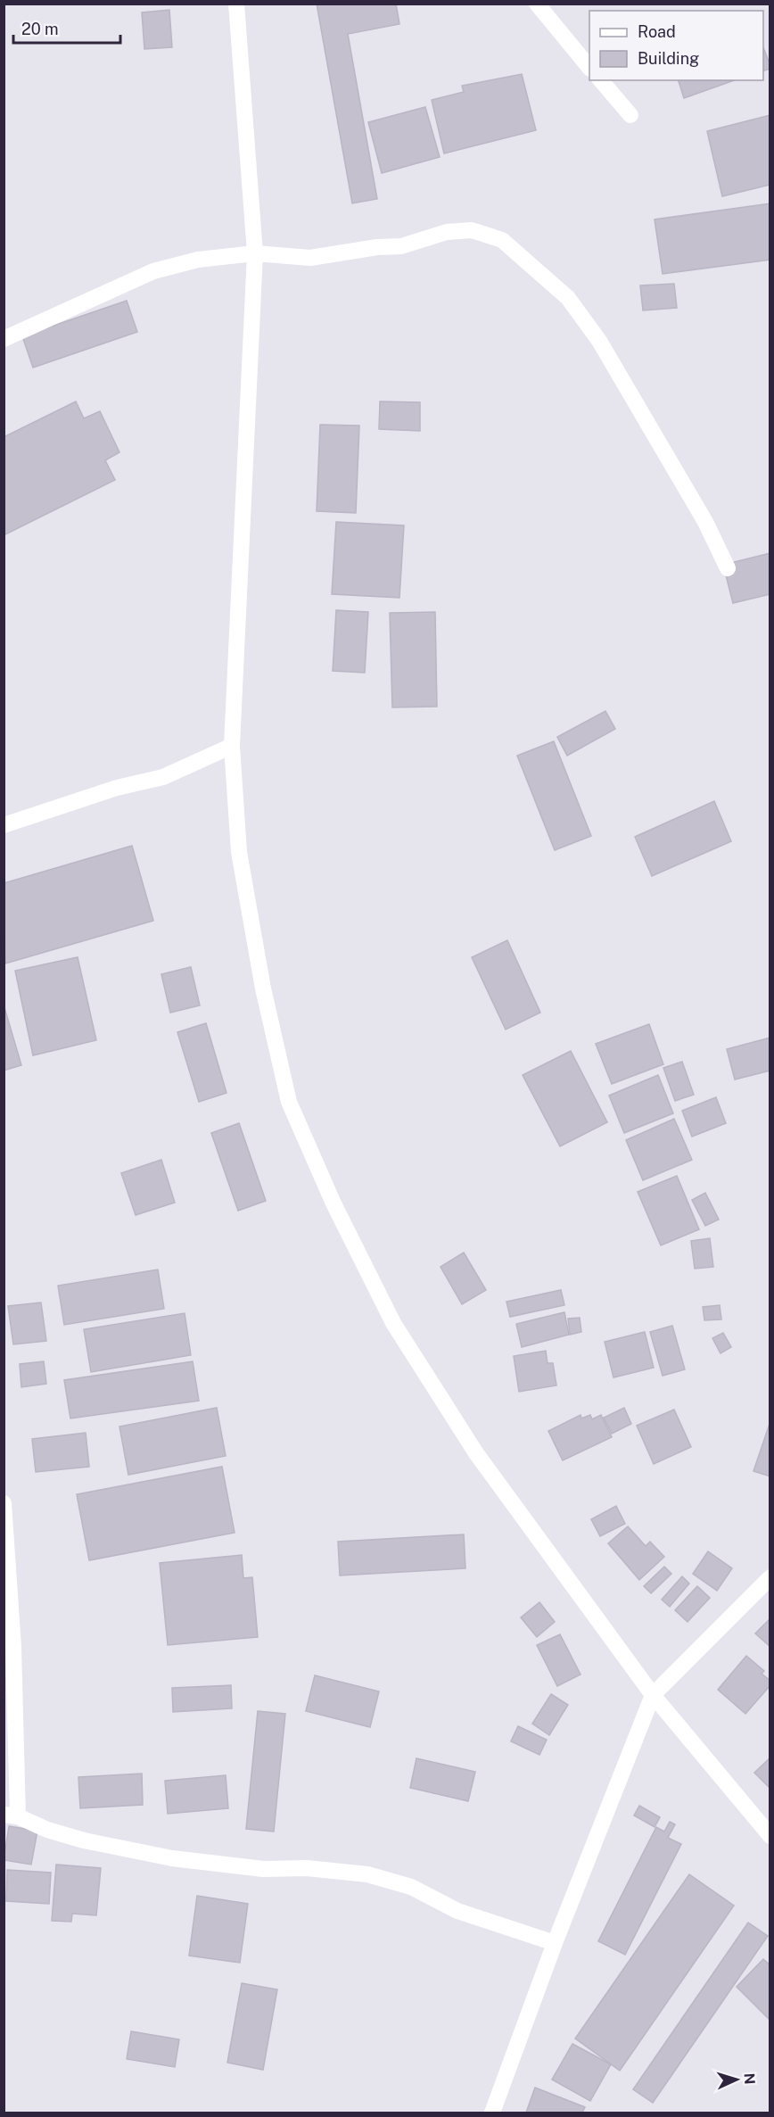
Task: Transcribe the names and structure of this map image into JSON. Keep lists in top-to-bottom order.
{
  "legend": ["Road", "Building"],
  "scale_bar": "20 m",
  "north": "right"
}
